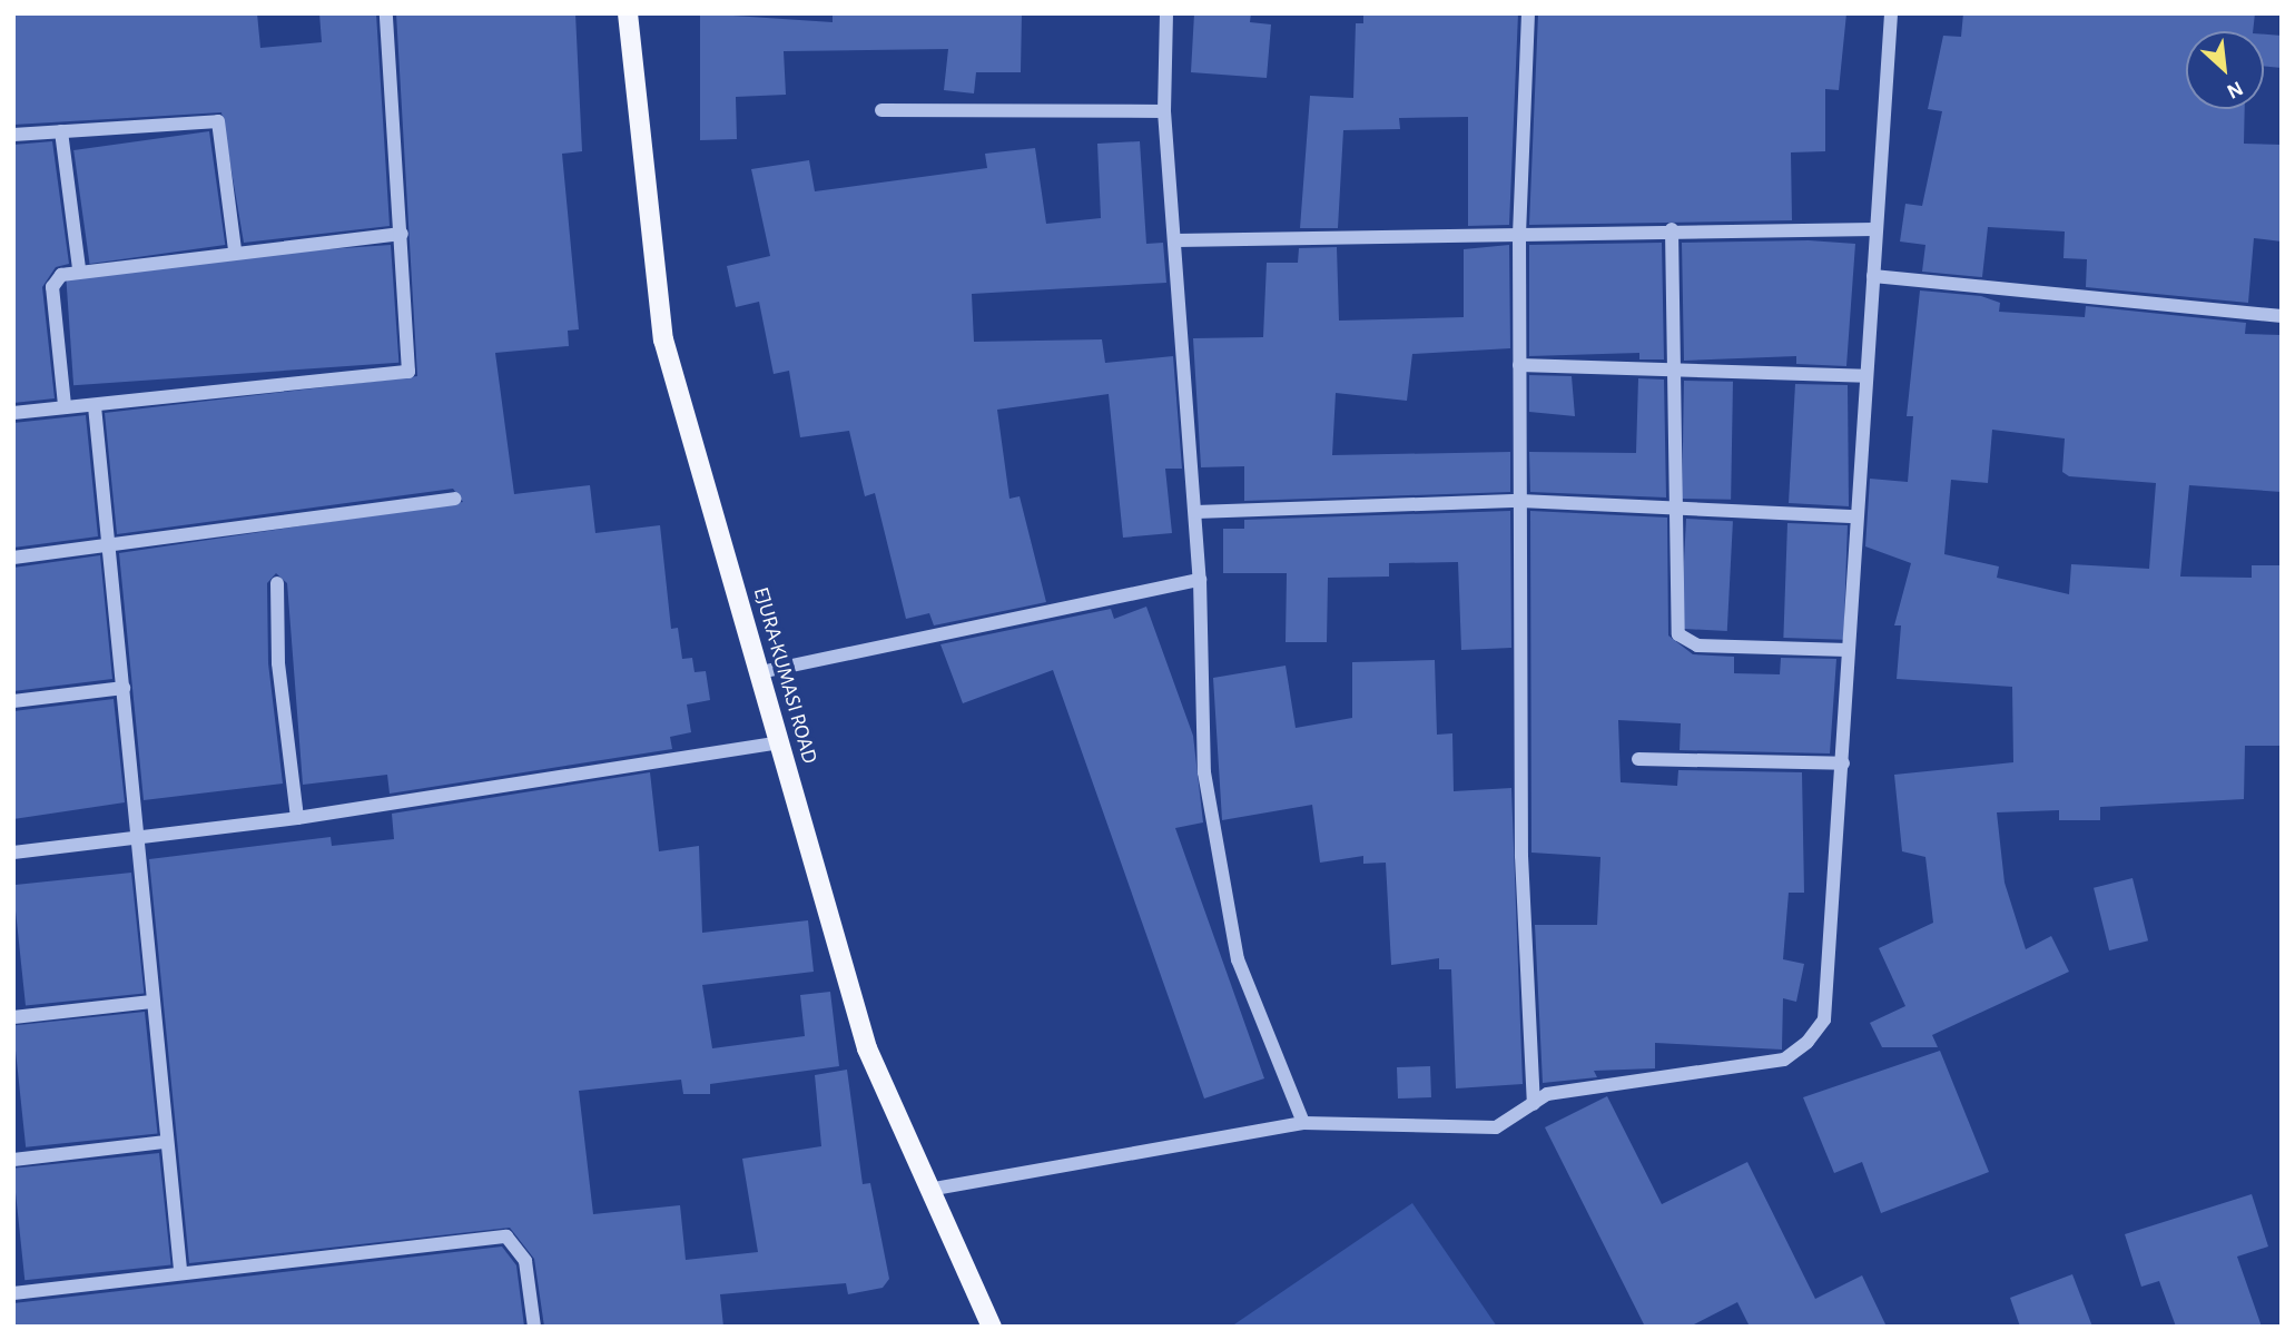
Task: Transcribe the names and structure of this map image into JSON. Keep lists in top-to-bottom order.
{
  "streets": {
    "main road": ["EJURA-KUMASI ROAD"]
  },
  "north": "bottom right"
}
